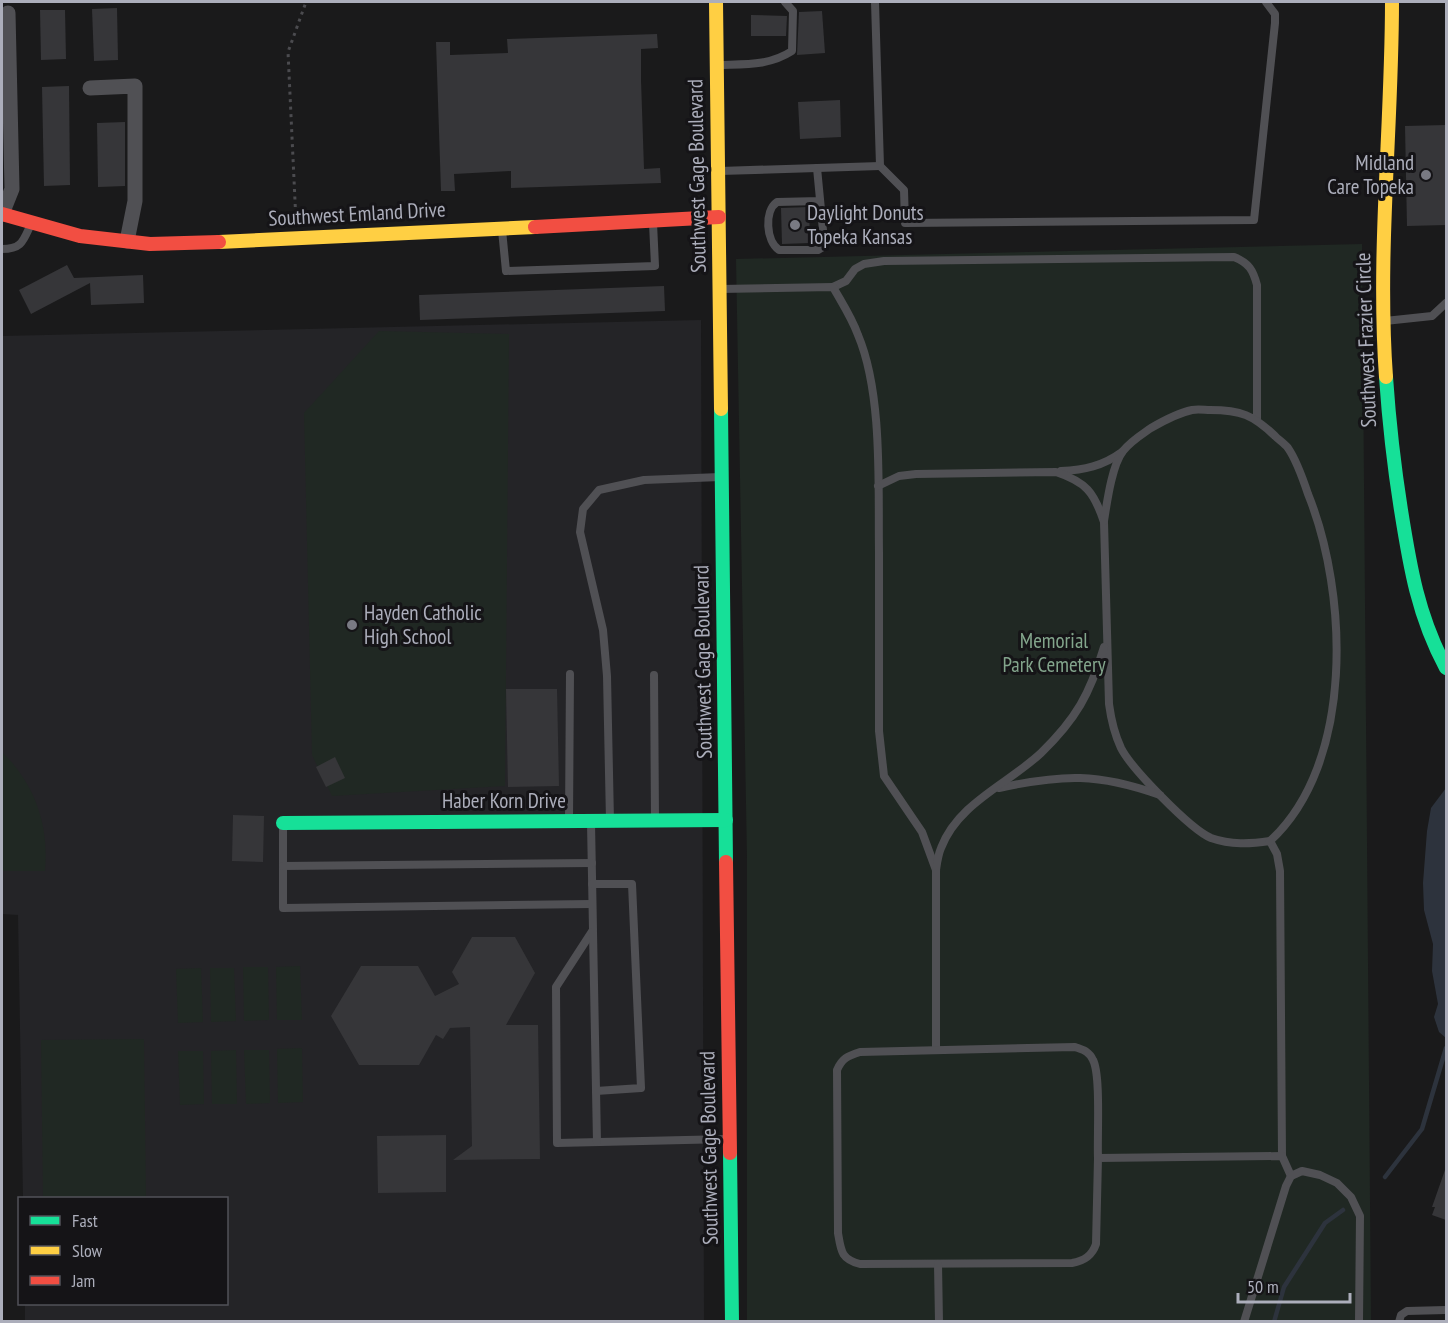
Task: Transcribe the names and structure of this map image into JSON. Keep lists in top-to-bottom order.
{
  "streets": {
    "street": [
      "Southwest Gage Boulevard",
      "Southwest Emland Drive",
      "Southwest Frazier Circle",
      "Haber Korn Drive"
    ]
  },
  "crossings": [
    ["Southwest Gage Boulevard", "Southwest Emland Drive"],
    ["Southwest Gage Boulevard", "Haber Korn Drive"]
  ],
  "parks": ["Memorial Park Cemetery"],
  "places": ["Midland Care Topeka", "Daylight Donuts Topeka Kansas", "Hayden Catholic High School"],
  "legend": ["Fast", "Slow", "Jam"],
  "scale_bar": "50 m"
}
